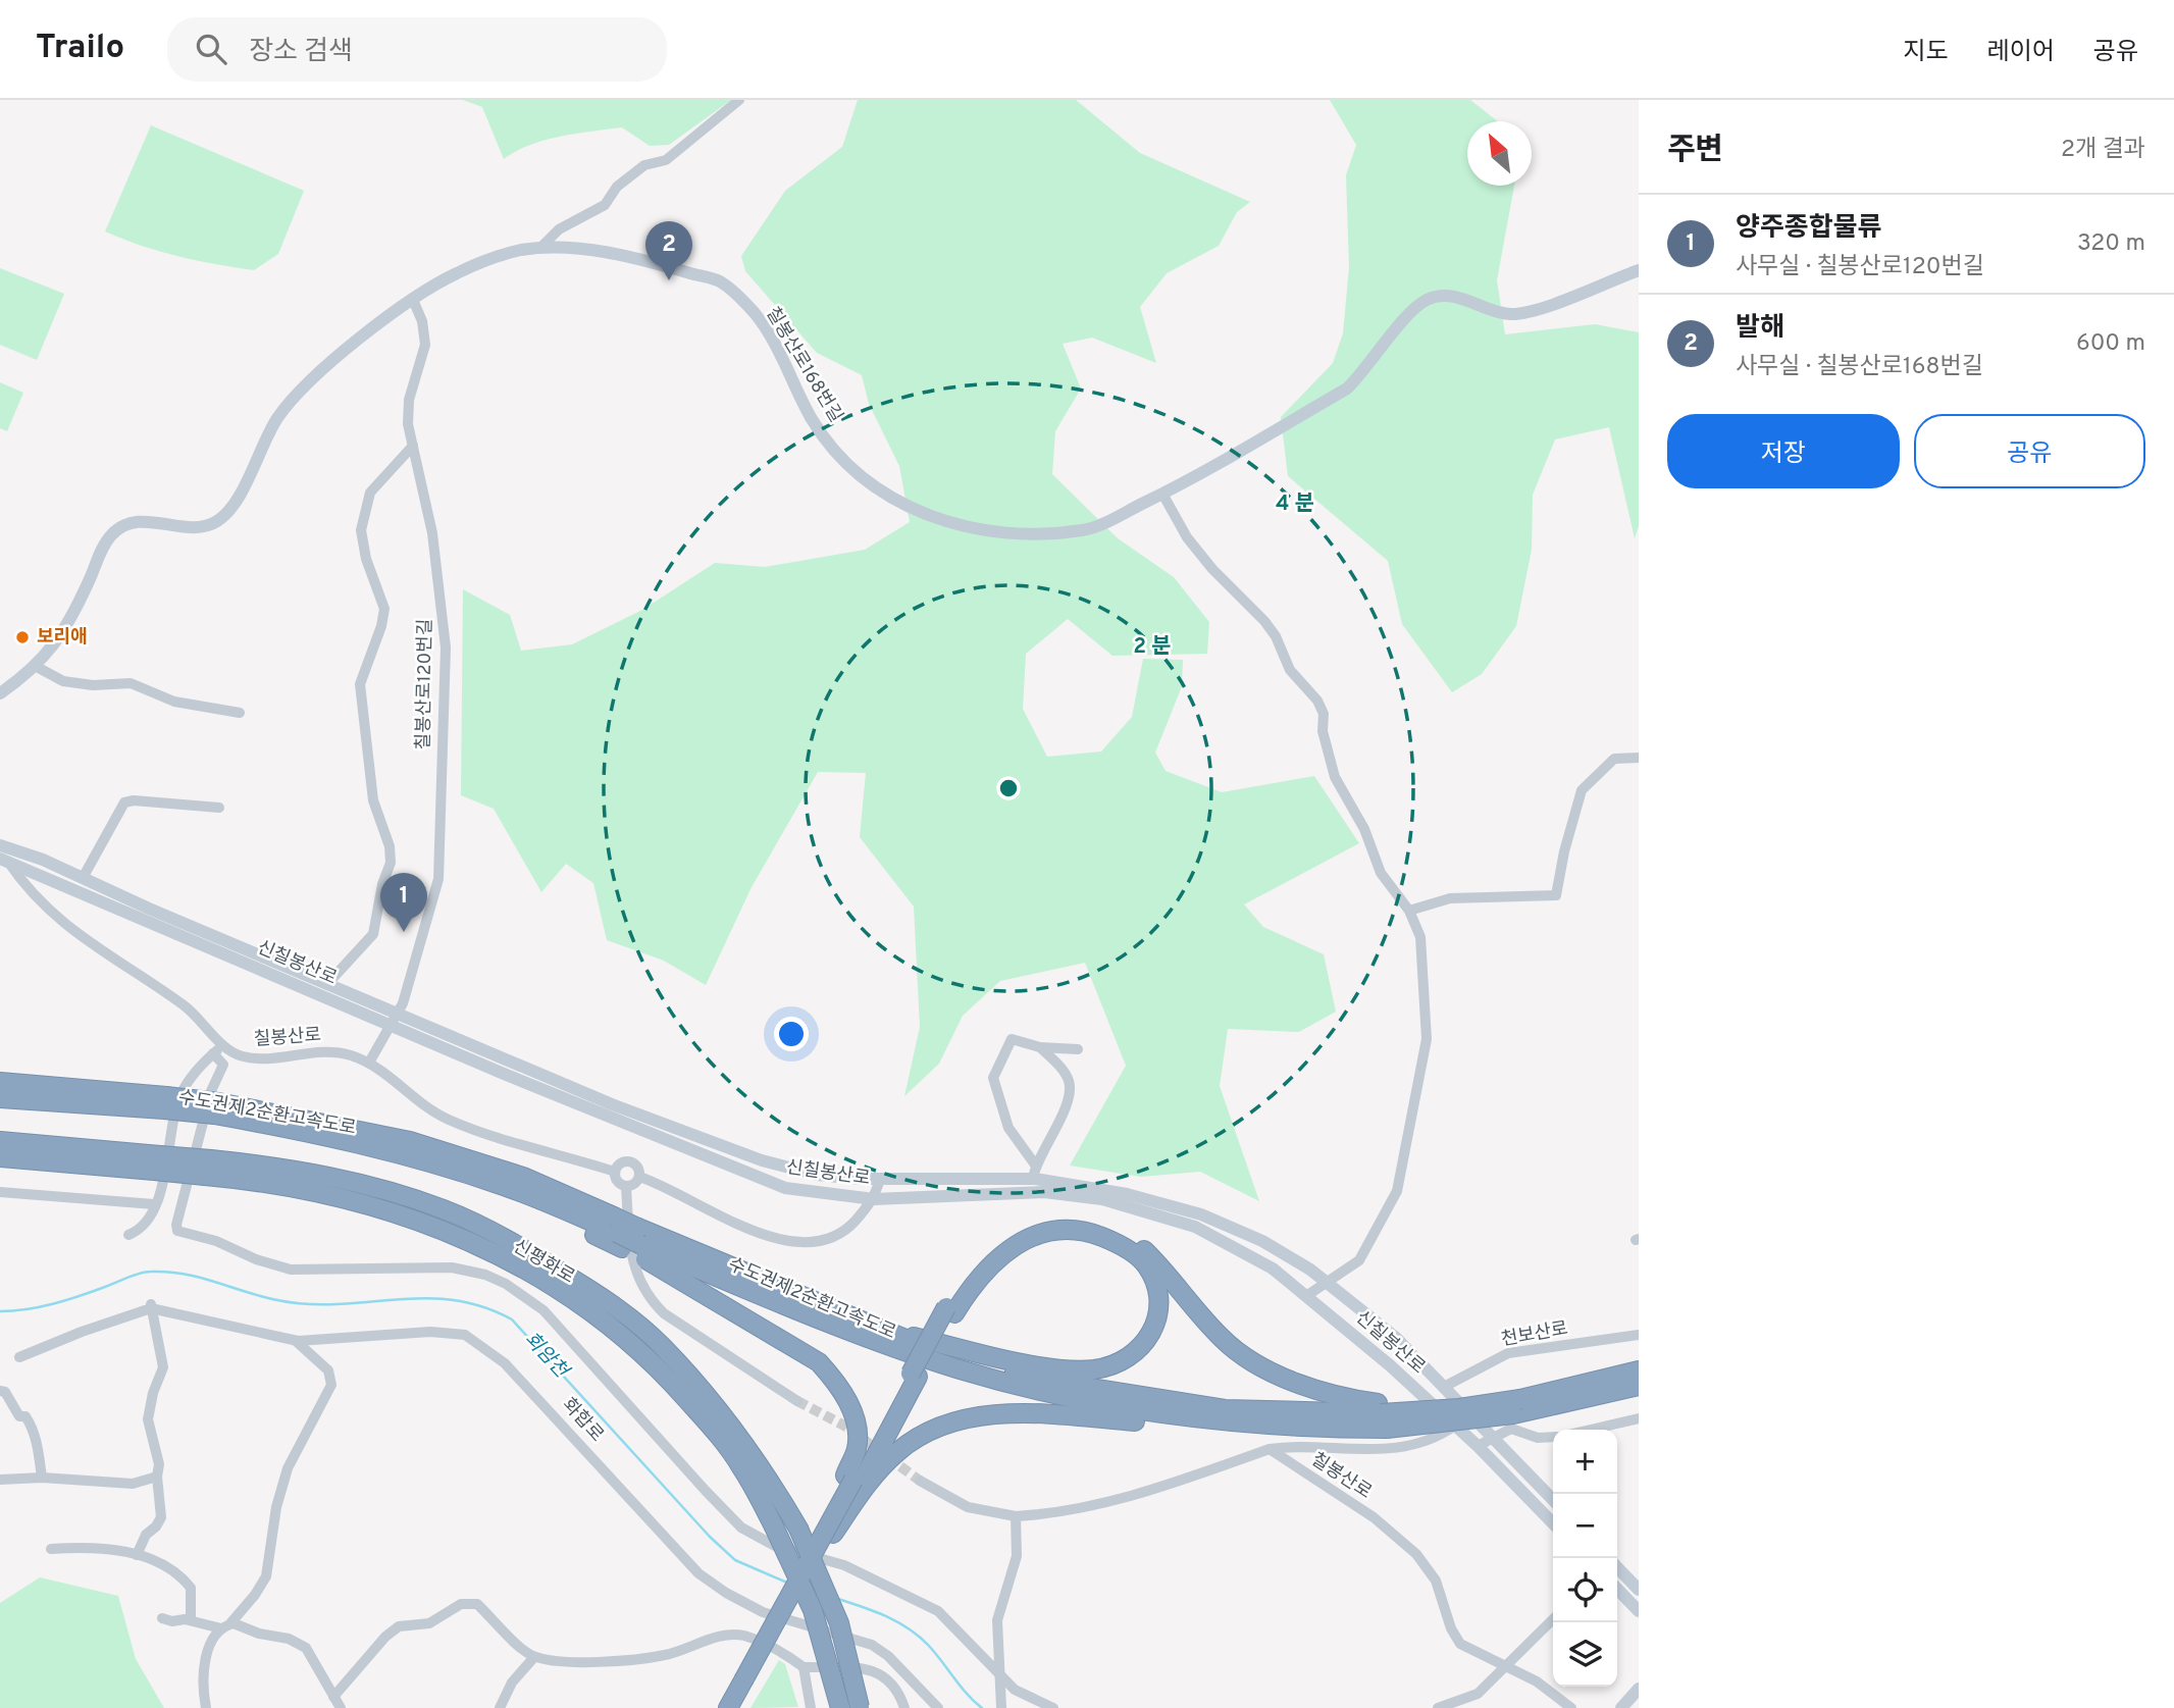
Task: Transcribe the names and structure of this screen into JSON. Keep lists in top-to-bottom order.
{
  "streets": {
    "highway": ["수도권제2순환고속도로", "신평화로"],
    "street": [
      "칠봉산로168번길",
      "칠봉산로120번길",
      "신칠봉산로",
      "칠봉산로",
      "천보산로",
      "화합로"
    ]
  },
  "crossings": [
    ["칠봉산로168번길", "칠봉산로120번길"],
    ["칠봉산로120번길", "신칠봉산로"],
    ["칠봉산로120번길", "칠봉산로"],
    ["신칠봉산로", "칠봉산로"],
    ["신칠봉산로", "천보산로"]
  ],
  "water": ["회암천"],
  "places": ["보리애"],
  "north": "top left",
  "page": {
    "header": "Trailo",
    "search": "장소 검색",
    "nav": ["지도", "레이어", "공유"],
    "heading": ["주변", "2개 결과"],
    "list": [
      {
        "mark": "1",
        "name": "양주종합물류",
        "note": "사무실 · 칠봉산로120번길",
        "value": "320 m"
      },
      {
        "mark": "2",
        "name": "발해",
        "note": "사무실 · 칠봉산로168번길",
        "value": "600 m"
      }
    ],
    "pins": ["2", "1"],
    "buttons": ["저장", "공유"],
    "map_buttons": ["+", "−"]
  },
  "rings": ["4 분", "2 분"]
}
